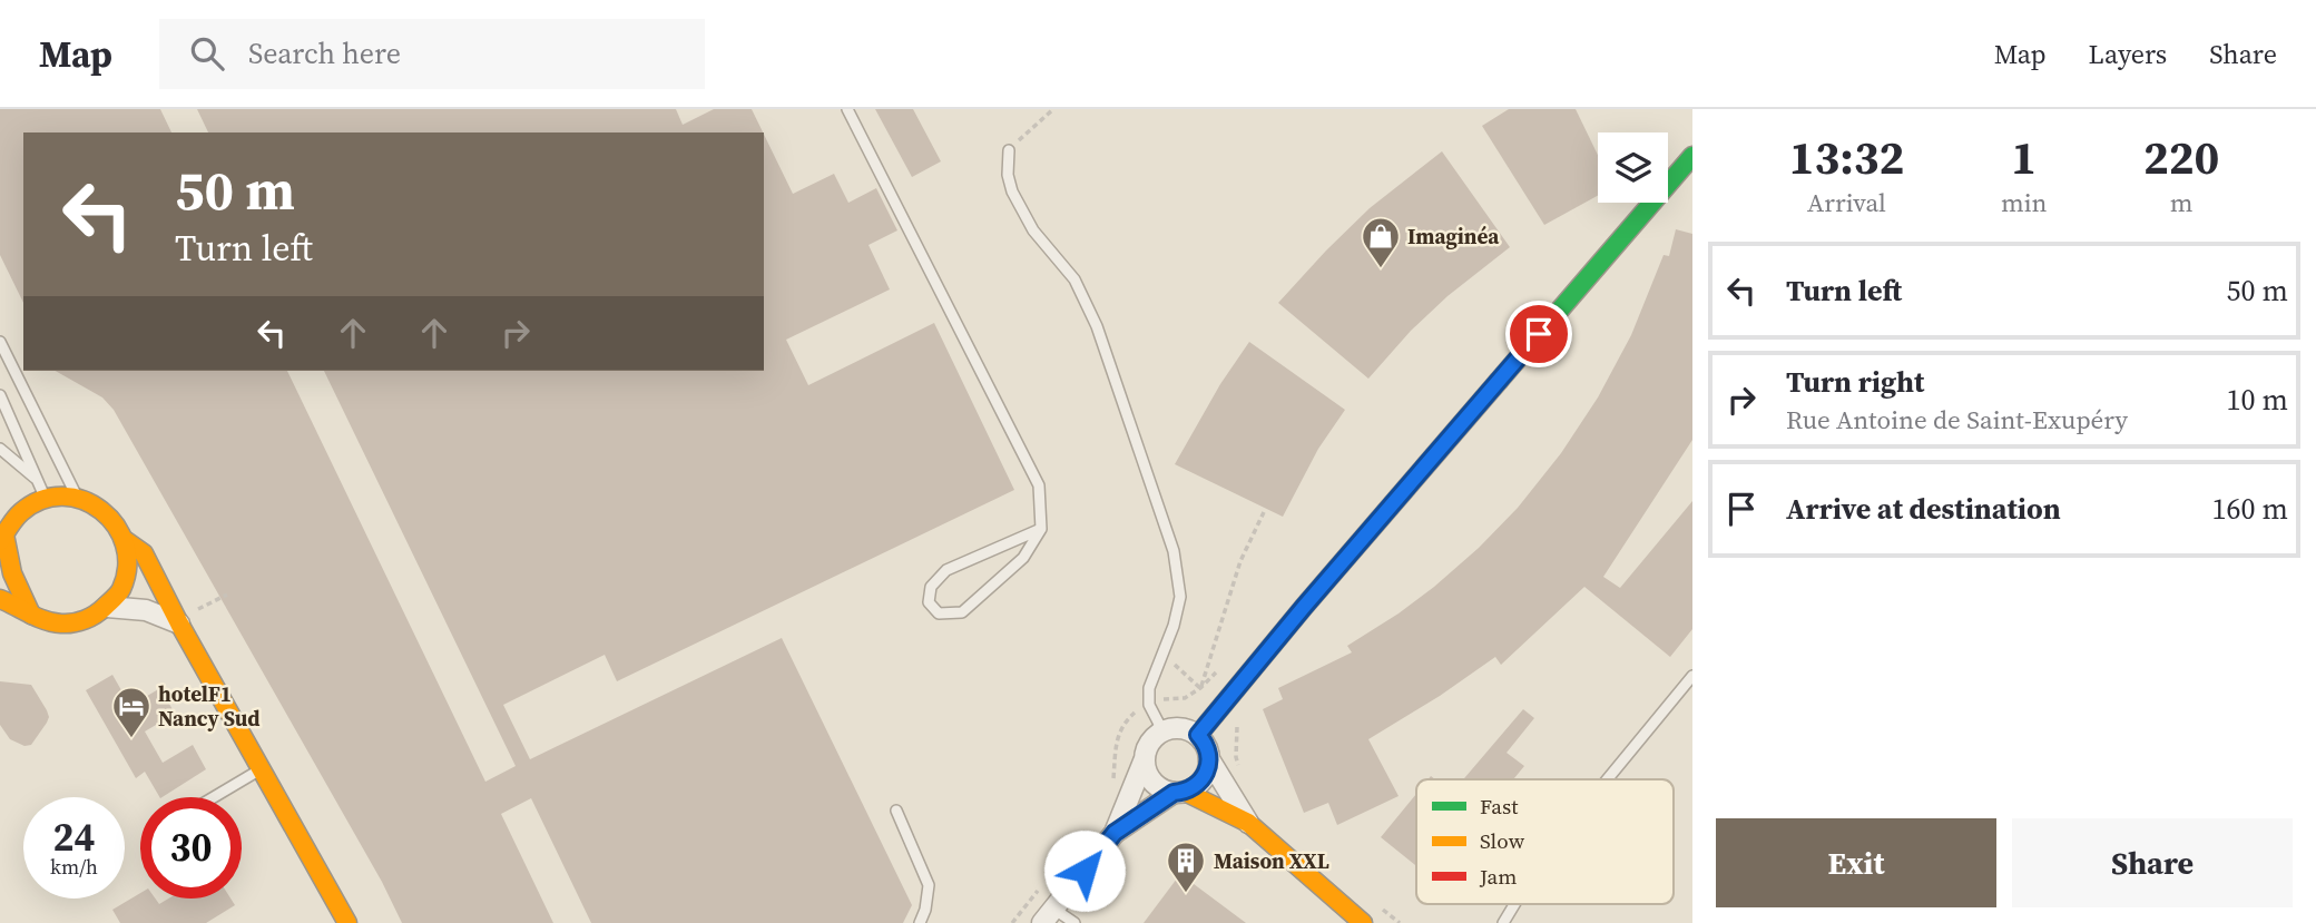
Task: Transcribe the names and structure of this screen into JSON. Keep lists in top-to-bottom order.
{
  "places": {
    "shop": ["Imaginéa"],
    "hotel": ["hotelF1 Nancy Sud"],
    "building": ["Maison XXL"]
  },
  "legend": ["Fast", "Slow", "Jam"],
  "page": {
    "header": "Map",
    "search": "Search here",
    "nav": ["Map", "Layers", "Share"],
    "eta": [
      "13:32",
      "Arrival",
      "1",
      "min",
      "220",
      "m"
    ],
    "turn": ["50 m", "Turn left"],
    "list": [
      {
        "name": "Turn left",
        "value": "50 m"
      },
      {
        "name": "Turn right",
        "note": "Rue Antoine de Saint-Exupéry",
        "value": "10 m"
      },
      {
        "name": "Arrive at destination",
        "value": "160 m"
      }
    ],
    "speed": "24 km/h",
    "limit": "30",
    "buttons": ["Exit", "Share"]
  }
}
